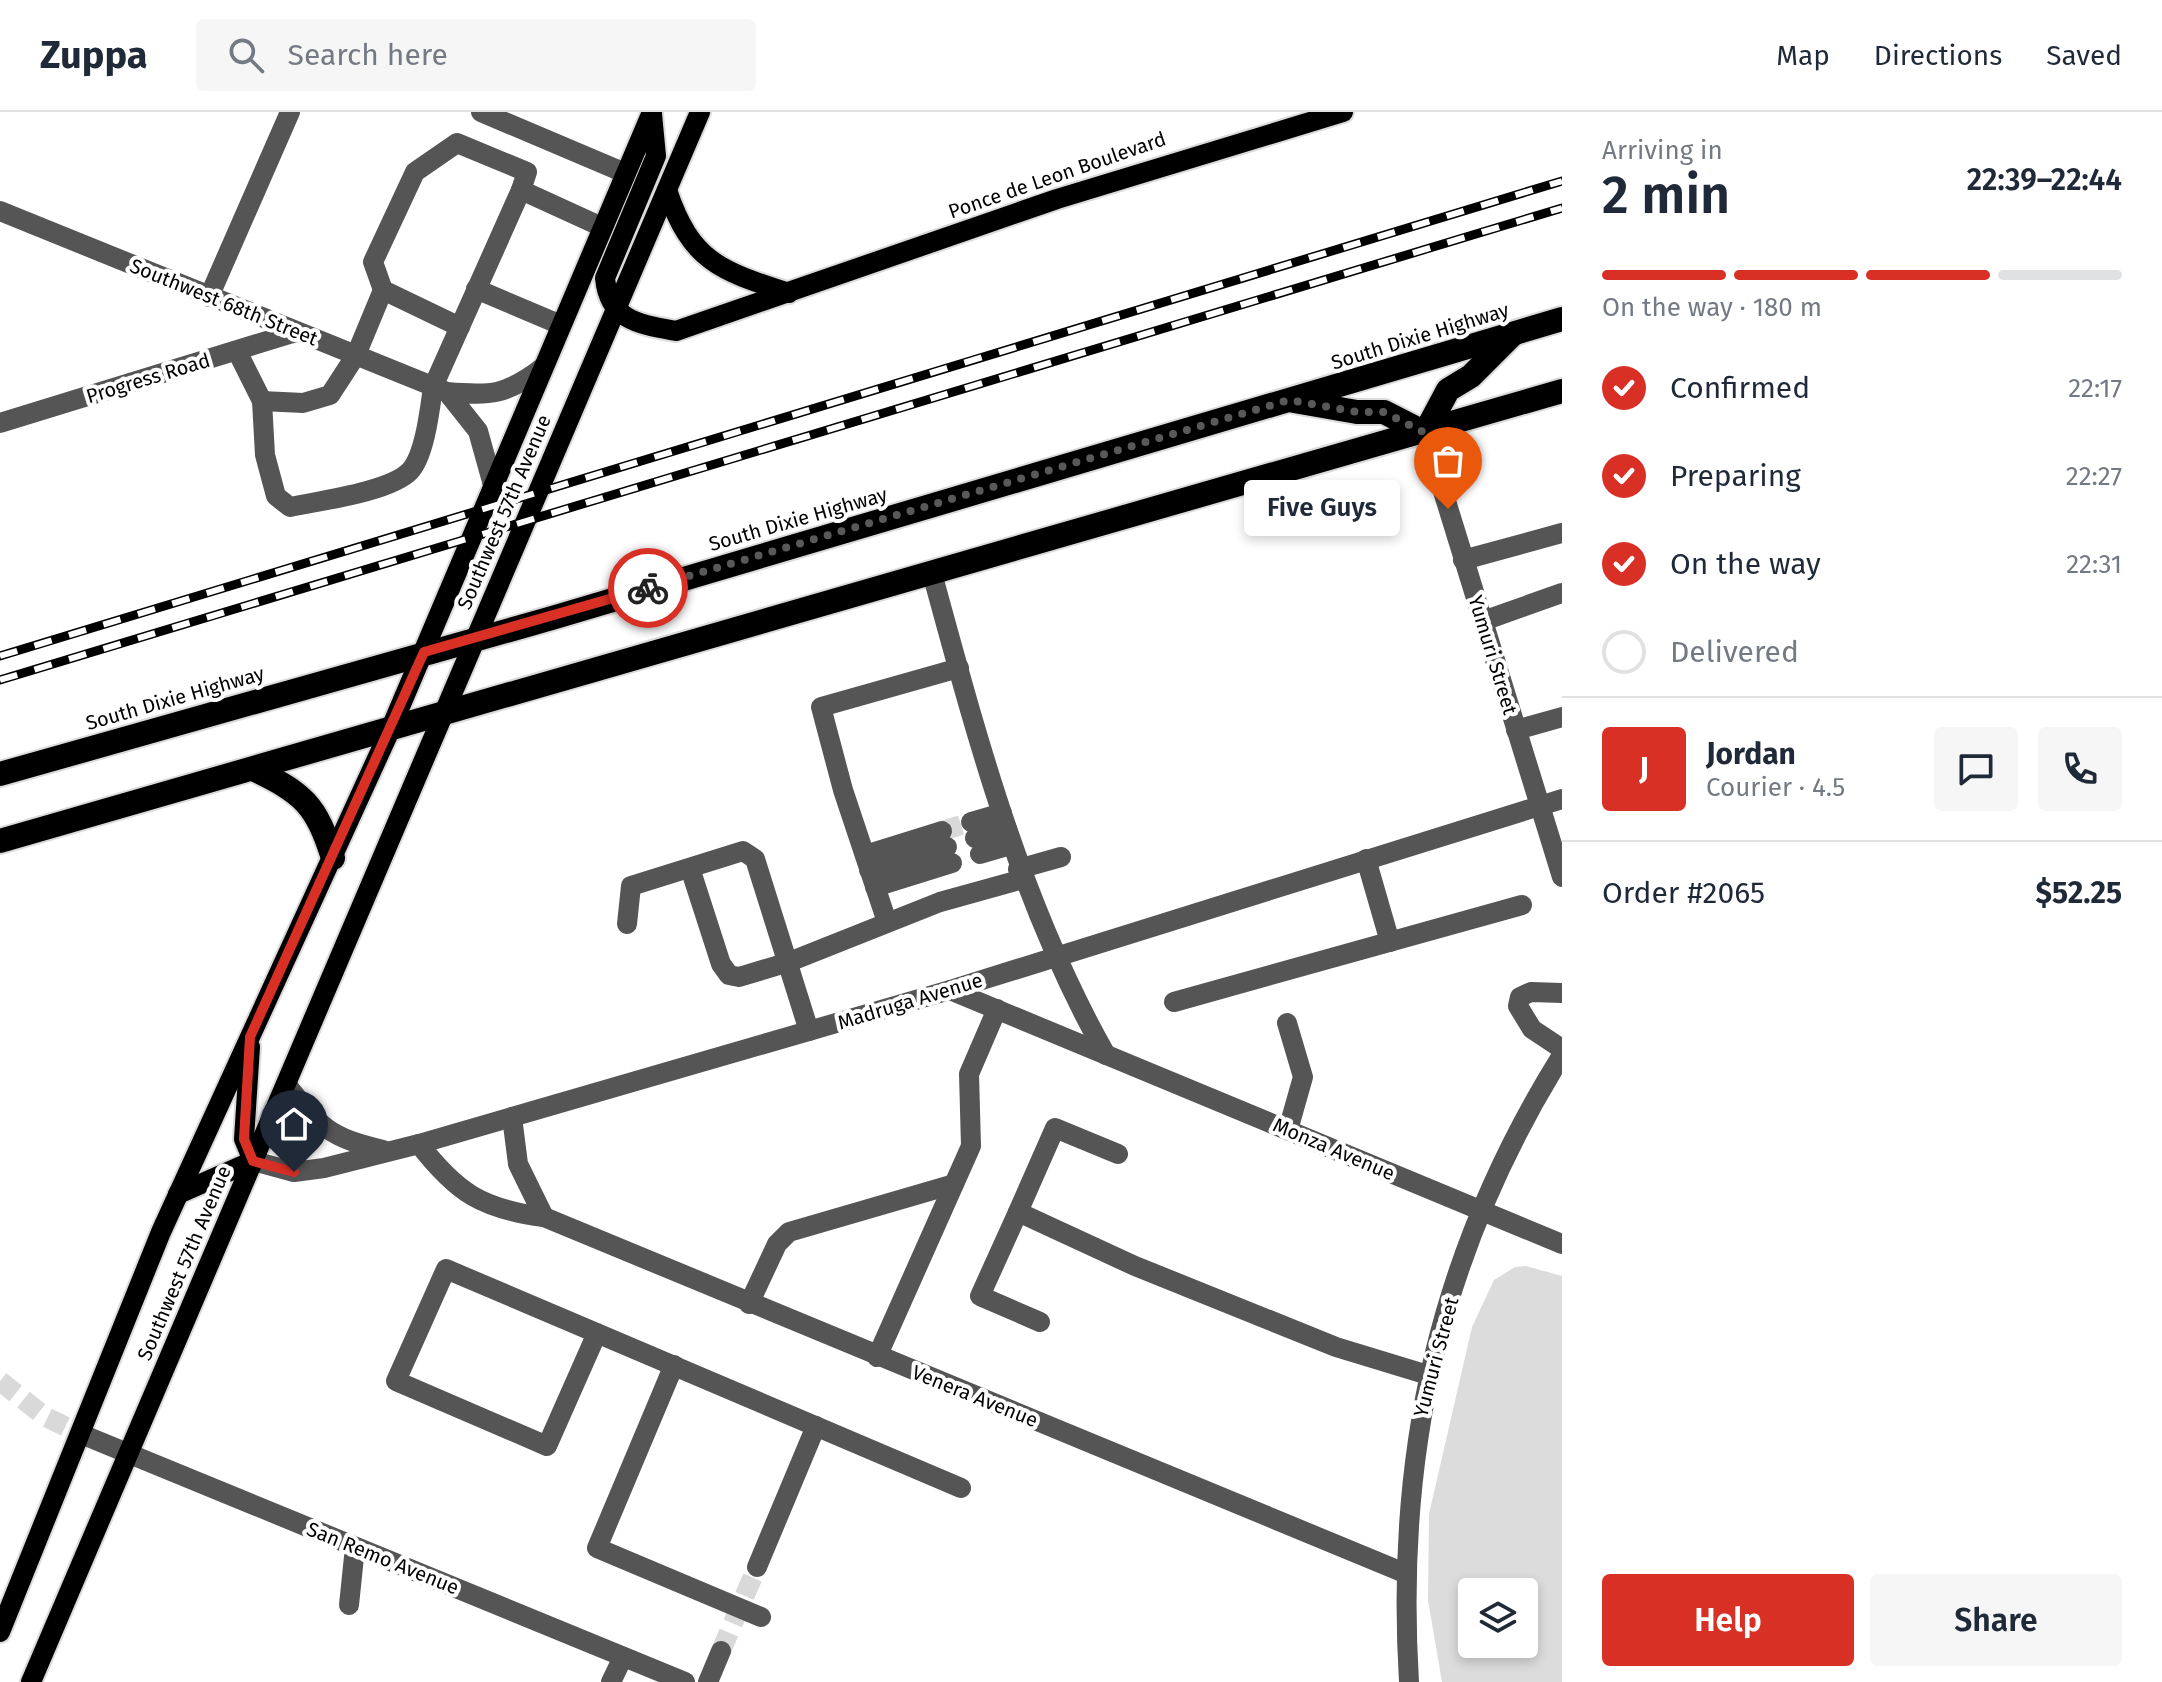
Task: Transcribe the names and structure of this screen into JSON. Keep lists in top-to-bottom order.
{
  "streets": {
    "highway": ["South Dixie Highway"],
    "main road": ["Ponce de Leon Boulevard", "Southwest 57th Avenue"],
    "street": [
      "Southwest 68th Street",
      "Progress Road",
      "Yumuri Street",
      "Madruga Avenue",
      "Monza Avenue",
      "Venera Avenue",
      "San Remo Avenue"
    ]
  },
  "crossings": [
    ["Ponce de Leon Boulevard", "Southwest 57th Avenue"],
    ["Southwest 68th Street", "Progress Road"],
    ["Southwest 68th Street", "Southwest 57th Avenue"],
    ["South Dixie Highway", "Southwest 57th Avenue"],
    ["Southwest 57th Avenue", "Madruga Avenue"],
    ["Southwest 57th Avenue", "San Remo Avenue"],
    ["Yumuri Street", "Madruga Avenue"],
    ["Yumuri Street", "Monza Avenue"],
    ["Yumuri Street", "Venera Avenue"],
    ["Madruga Avenue", "Monza Avenue"],
    ["Madruga Avenue", "Venera Avenue"]
  ],
  "places": ["Five Guys"],
  "page": {
    "header": "Zuppa",
    "search": "Search here",
    "nav": ["Map", "Directions", "Saved"],
    "heading": ["2 min", "Arriving in", "22:39–22:44"],
    "panel": [
      "Jordan",
      "Courier · 4.5",
      "Order #2065",
      "$52.25"
    ],
    "bar": "On the way · 180 m",
    "list": [
      ["Confirmed", "22:17"],
      ["Preparing", "22:27"],
      ["On the way", "22:31"],
      "Delivered"
    ],
    "bubble": "Five Guys",
    "round": "J",
    "buttons": ["Help", "Share"]
  }
}
